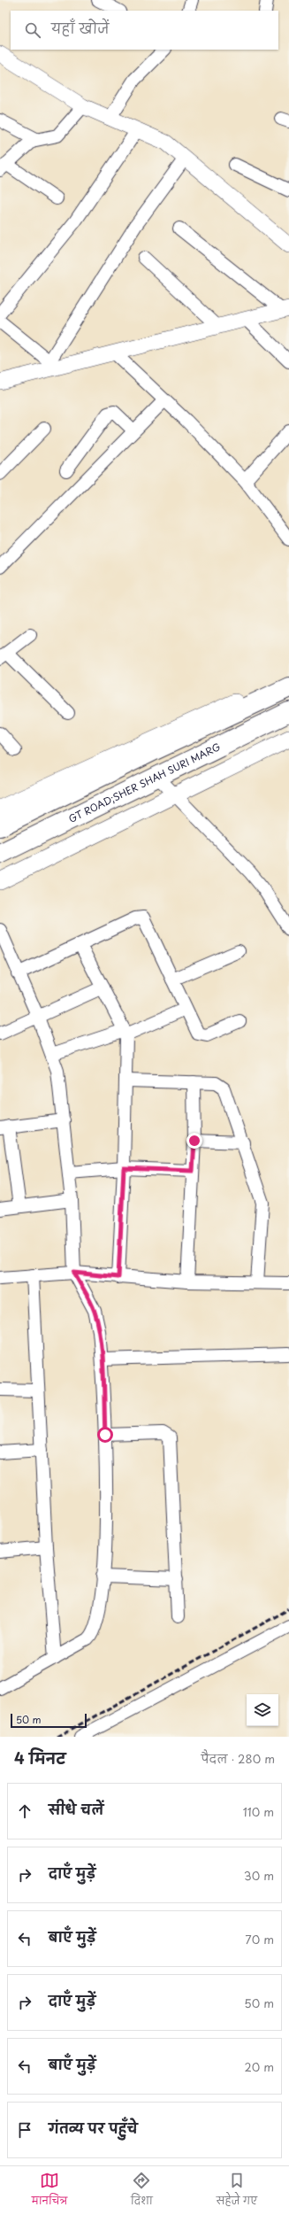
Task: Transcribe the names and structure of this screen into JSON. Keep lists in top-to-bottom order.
{
  "streets": {
    "main road": ["GT ROAD;SHER SHAH SURI MARG"]
  },
  "scale_bar": "50 m",
  "page": {
    "search": "यहाँ खोजें",
    "scale": "50 m",
    "heading": ["4 मिनट", "पैदल · 280 m"],
    "list": [
      ["सीधे चलें", "110 m"],
      ["दाएँ मुड़ें", "30 m"],
      ["बाएँ मुड़ें", "70 m"],
      ["दाएँ मुड़ें", "50 m"],
      ["बाएँ मुड़ें", "20 m"],
      "गंतव्य पर पहुँचे"
    ],
    "nav": ["मानचित्र", "दिशा", "सहेजे गए"]
  }
}
